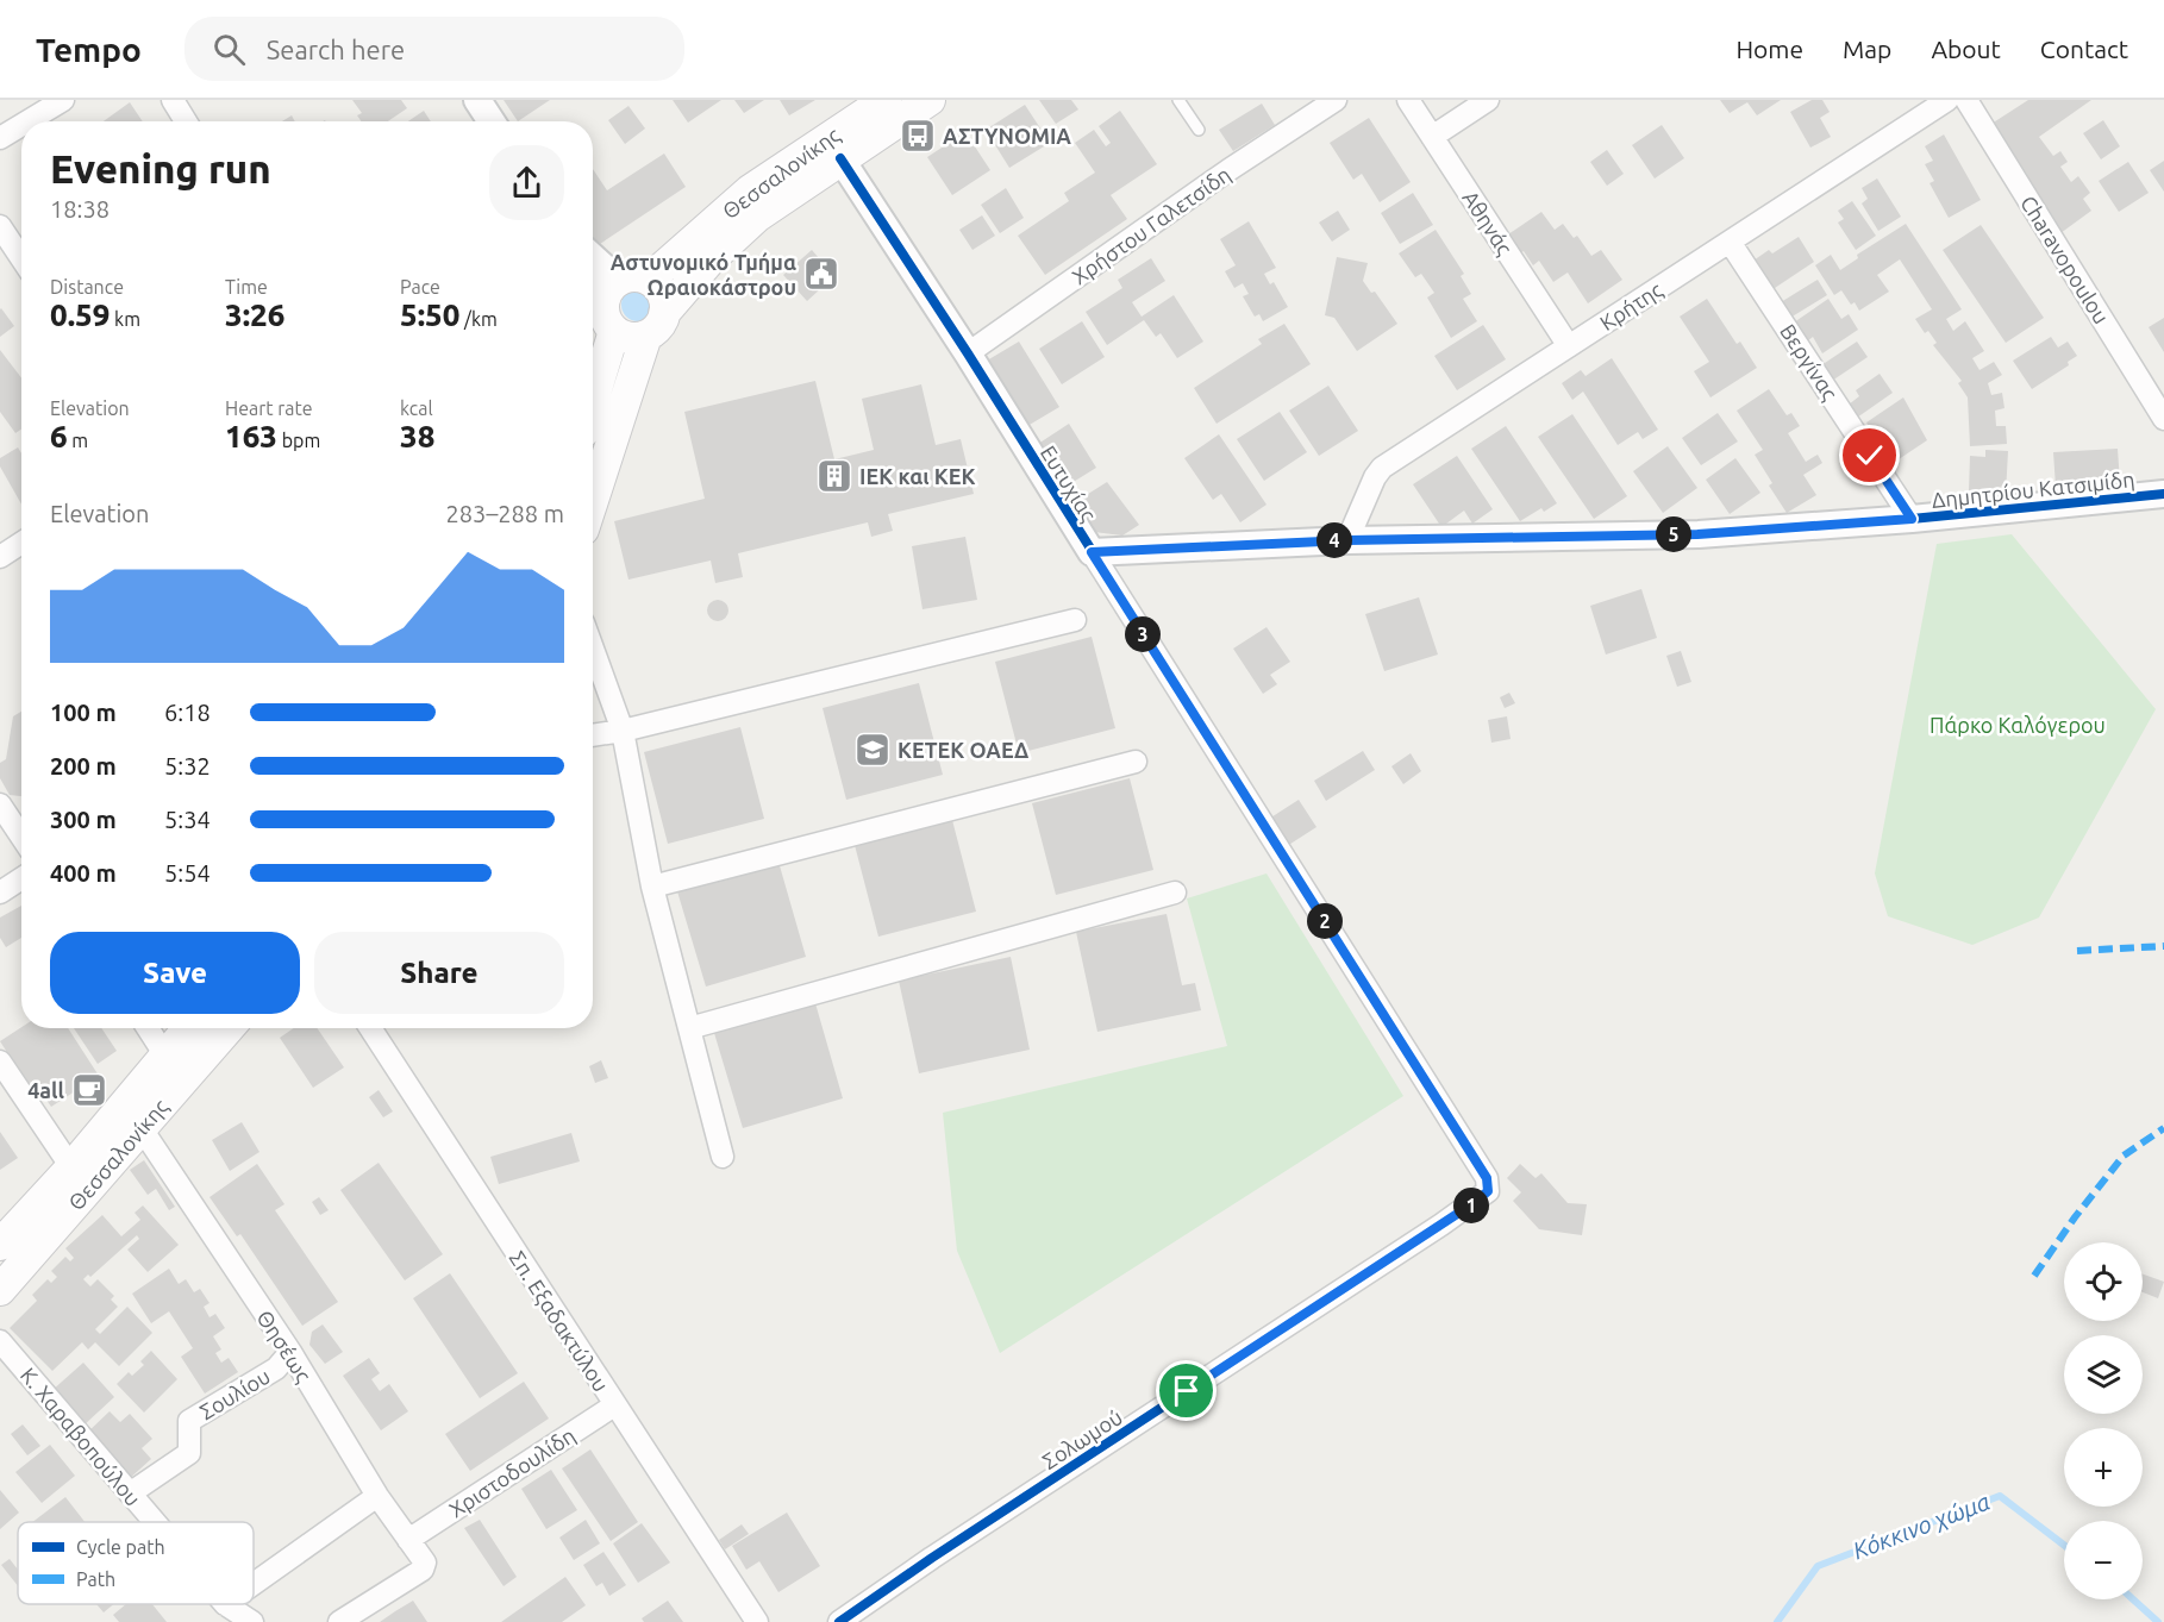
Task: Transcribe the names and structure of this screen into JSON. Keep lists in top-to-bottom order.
{
  "streets": {
    "main road": ["Θεσσαλονίκης"],
    "street": [
      "Αθηνάς",
      "Χρήστου Γαλετσίδη",
      "Charavopoulou",
      "Κρήτης",
      "Βεργίνας",
      "Ευτυχίας",
      "Δημητρίου Κατσιμίδη",
      "Σπ. Εξαδακτύλου",
      "Θησέως",
      "Σουλίου",
      "Κ. Χαραβοπούλου",
      "Σολωμού",
      "Χριστοδουλίδη"
    ]
  },
  "crossings": [
    ["Θεσσαλονίκης", "Ευτυχίας"],
    ["Θεσσαλονίκης", "Θησέως"],
    ["Αθηνάς", "Κρήτης"],
    ["Χρήστου Γαλετσίδη", "Ευτυχίας"],
    ["Κρήτης", "Βεργίνας"],
    ["Κρήτης", "Δημητρίου Κατσιμίδη"],
    ["Βεργίνας", "Δημητρίου Κατσιμίδη"],
    ["Ευτυχίας", "Δημητρίου Κατσιμίδη"],
    ["Ευτυχίας", "Σολωμού"],
    ["Σπ. Εξαδακτύλου", "Χριστοδουλίδη"],
    ["Θησέως", "Σουλίου"],
    ["Θησέως", "Χριστοδουλίδη"],
    ["Σουλίου", "Κ. Χαραβοπούλου"]
  ],
  "water": ["Κόκκινο χώμα"],
  "parks": ["Πάρκο Καλόγερου"],
  "places": {
    "bus stop": ["ΑΣΤΥΝΟΜΙΑ"],
    "public building": ["Αστυνομικό Τμήμα Ωραιοκάστρου"],
    "building": ["ΙΕΚ και ΚΕΚ"],
    "school or university": ["ΚΕΤΕΚ ΟΑΕΔ"],
    "cafe": ["4all"]
  },
  "legend": ["Cycle path", "Path"],
  "page": {
    "header": "Tempo",
    "search": "Search here",
    "nav": [
      "Home",
      "Map",
      "About",
      "Contact"
    ],
    "heading": ["Evening run", "18:38"],
    "stats": [
      ["Distance", "0.59 km"],
      ["Time", "3:26"],
      ["Pace", "5:50 /km"],
      ["Elevation", "6 m"],
      ["Heart rate", "163 bpm"],
      ["kcal", "38"]
    ],
    "chart": ["Elevation", "283–288 m"],
    "pins": [
      "5",
      "4",
      "3",
      "2",
      "1"
    ],
    "list": [
      {
        "name": "100 m",
        "note": "6:18"
      },
      {
        "name": "200 m",
        "note": "5:32"
      },
      {
        "name": "300 m",
        "note": "5:34"
      },
      {
        "name": "400 m",
        "note": "5:54"
      }
    ],
    "buttons": ["Save", "Share"],
    "map_buttons": ["+", "−"]
  }
}
